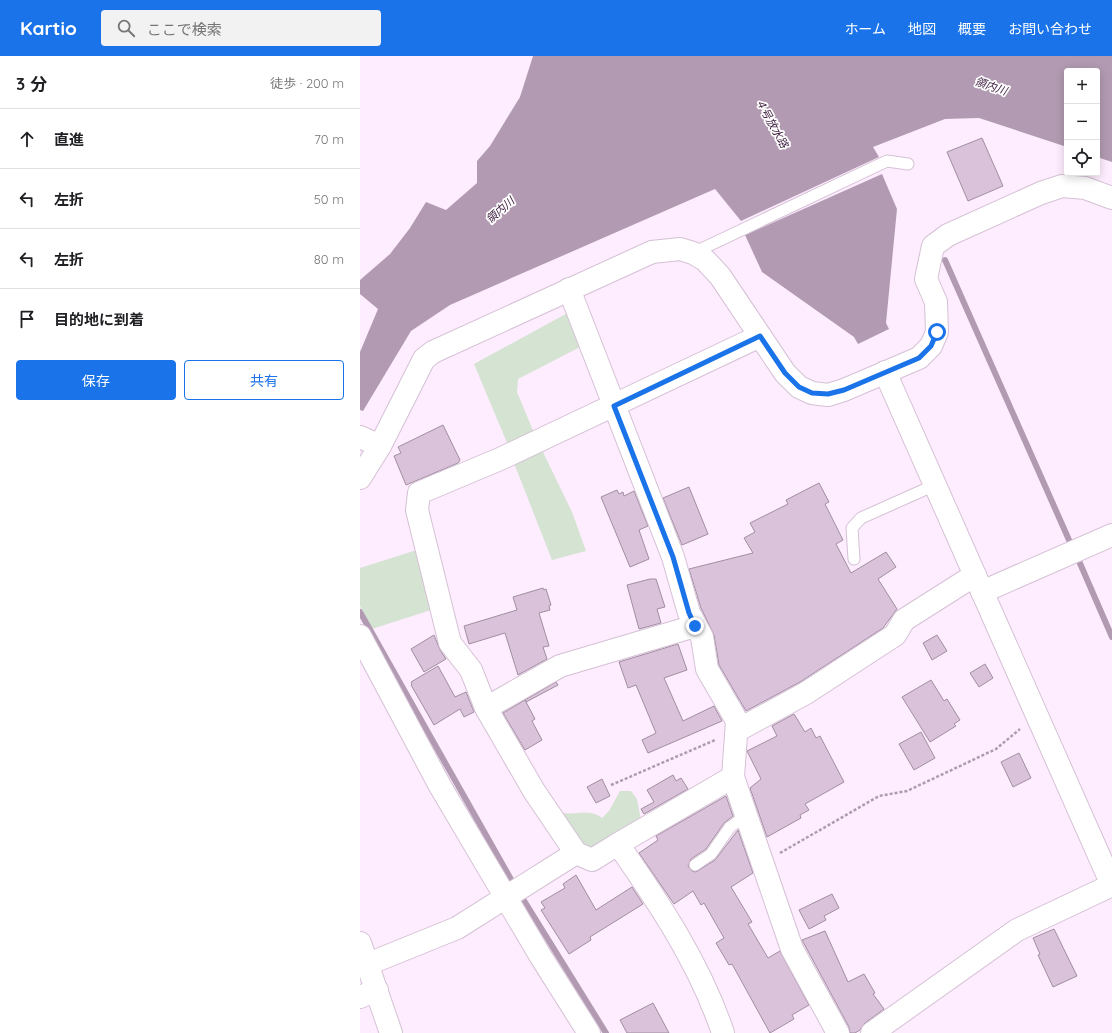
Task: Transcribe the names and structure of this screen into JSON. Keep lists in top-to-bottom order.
{
  "water": ["領内川", "４号放水路"],
  "page": {
    "header": "Kartio",
    "search": "ここで検索",
    "nav": [
      "ホーム",
      "地図",
      "概要",
      "お問い合わせ"
    ],
    "heading": ["3 分", "徒歩 · 200 m"],
    "map_buttons": ["+", "−"],
    "list": [
      ["直進", "70 m"],
      ["左折", "50 m"],
      ["左折", "80 m"],
      "目的地に到着"
    ],
    "buttons": ["保存", "共有"]
  }
}
